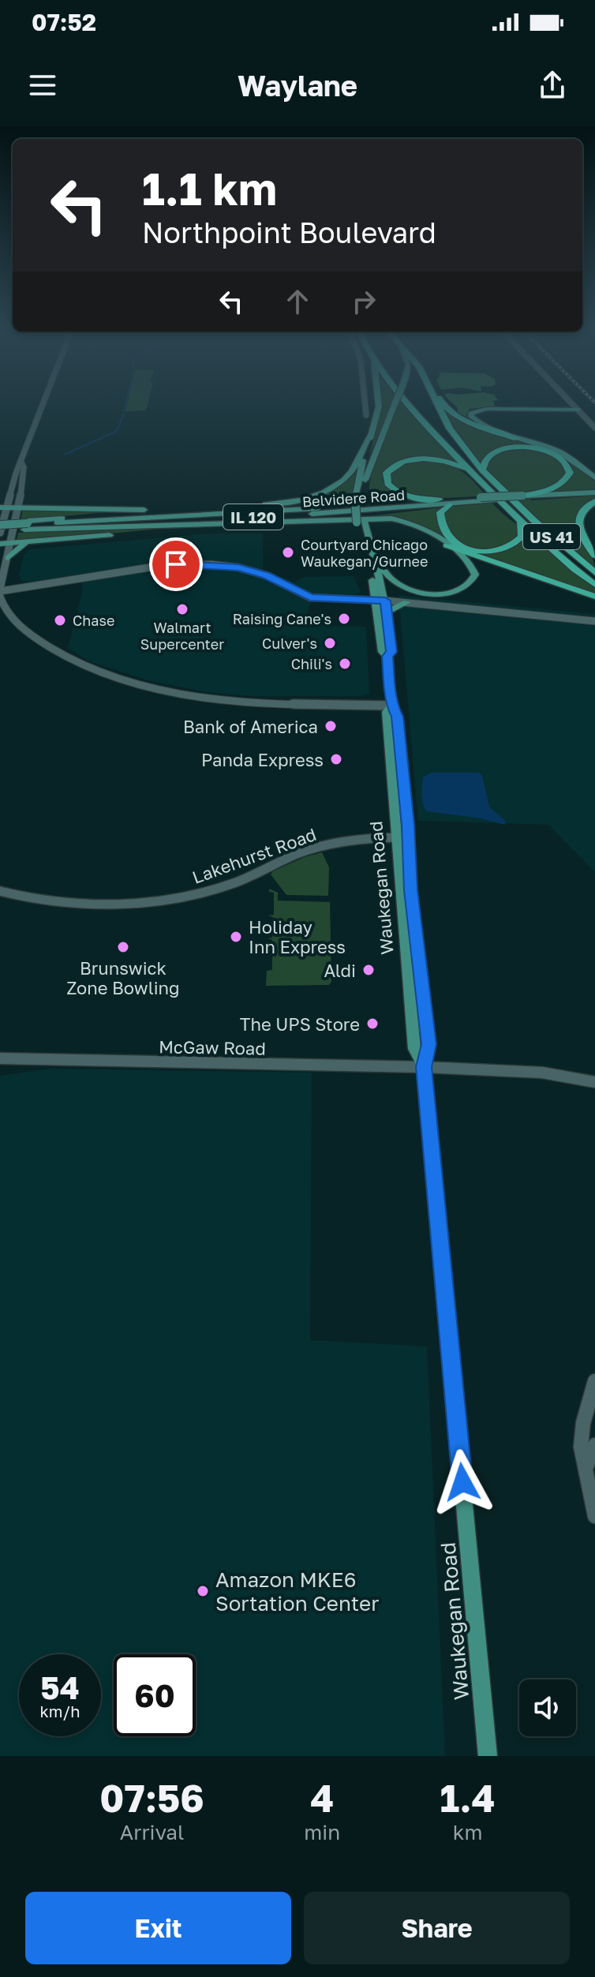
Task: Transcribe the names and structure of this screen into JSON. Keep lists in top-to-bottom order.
{
  "streets": {
    "highway": ["US 41"],
    "main road": ["Belvidere Road", "IL 120", "Waukegan Road"],
    "street": ["Lakehurst Road", "McGaw Road"]
  },
  "crossings": [
    ["Lakehurst Road", "Waukegan Road"],
    ["Waukegan Road", "McGaw Road"]
  ],
  "places": [
    "Courtyard Chicago Waukegan/Gurnee",
    "Walmart Supercenter",
    "Raising Cane's",
    "Chase",
    "Culver's",
    "Chili's",
    "Bank of America",
    "Panda Express",
    "Holiday Inn Express",
    "Brunswick Zone Bowling",
    "Aldi",
    "The UPS Store",
    "Amazon MKE6 Sortation Center"
  ],
  "page": {
    "status": "07:52",
    "header": "Waylane",
    "turn": ["1.1 km", "Northpoint Boulevard"],
    "speed": "54 km/h",
    "limit": "60",
    "eta": [
      "07:56",
      "Arrival",
      "4",
      "min",
      "1.4",
      "km"
    ],
    "buttons": ["Exit", "Share"]
  }
}
